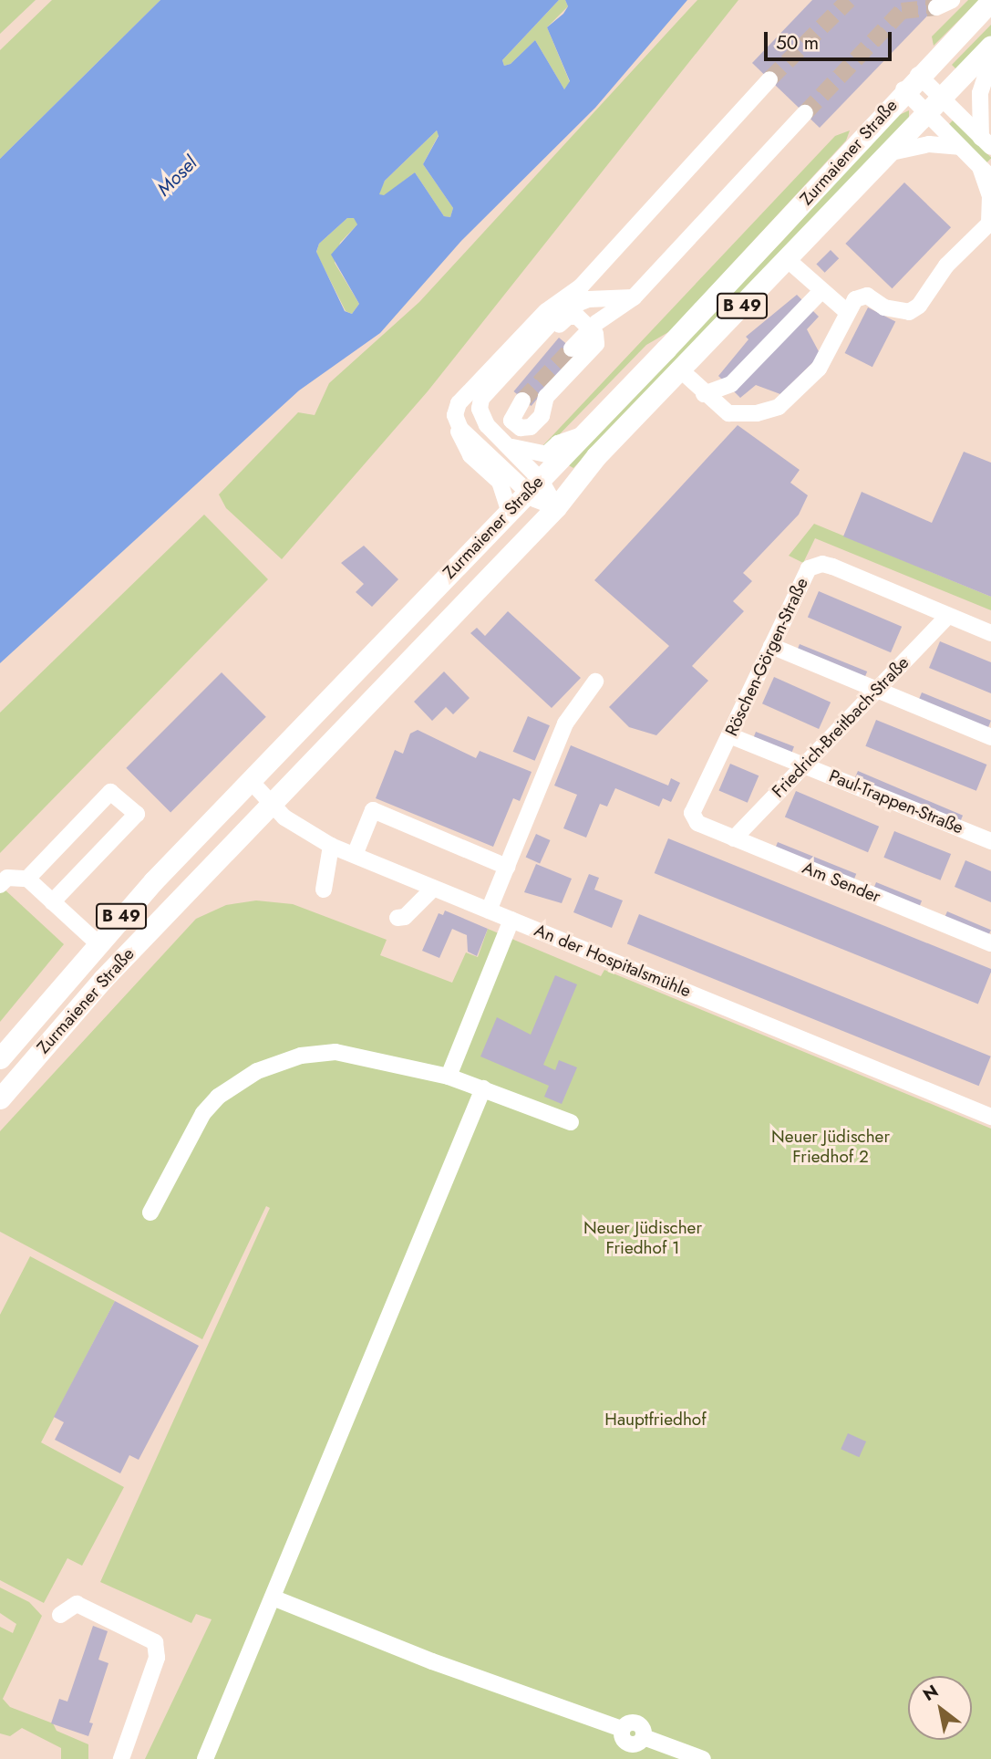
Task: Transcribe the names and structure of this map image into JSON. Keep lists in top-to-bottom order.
{
  "streets": {
    "main road": ["Zurmaiener Straße", "B 49"],
    "street": [
      "Röschen-Görgen-Straße",
      "Friedrich-Breitbach-Straße",
      "Paul-Trappen-Straße",
      "Am Sender",
      "An der Hospitalsmühle"
    ]
  },
  "crossings": [
    ["Zurmaiener Straße", "An der Hospitalsmühle"],
    ["Röschen-Görgen-Straße", "Friedrich-Breitbach-Straße"],
    ["Röschen-Görgen-Straße", "Paul-Trappen-Straße"],
    ["Röschen-Görgen-Straße", "Am Sender"],
    ["Friedrich-Breitbach-Straße", "Paul-Trappen-Straße"],
    ["Friedrich-Breitbach-Straße", "Am Sender"]
  ],
  "water": ["Mosel"],
  "parks": ["Neuer Jüdischer Friedhof 2", "Neuer Jüdischer Friedhof 1", "Hauptfriedhof"],
  "scale_bar": "50 m",
  "north": "top left"
}
